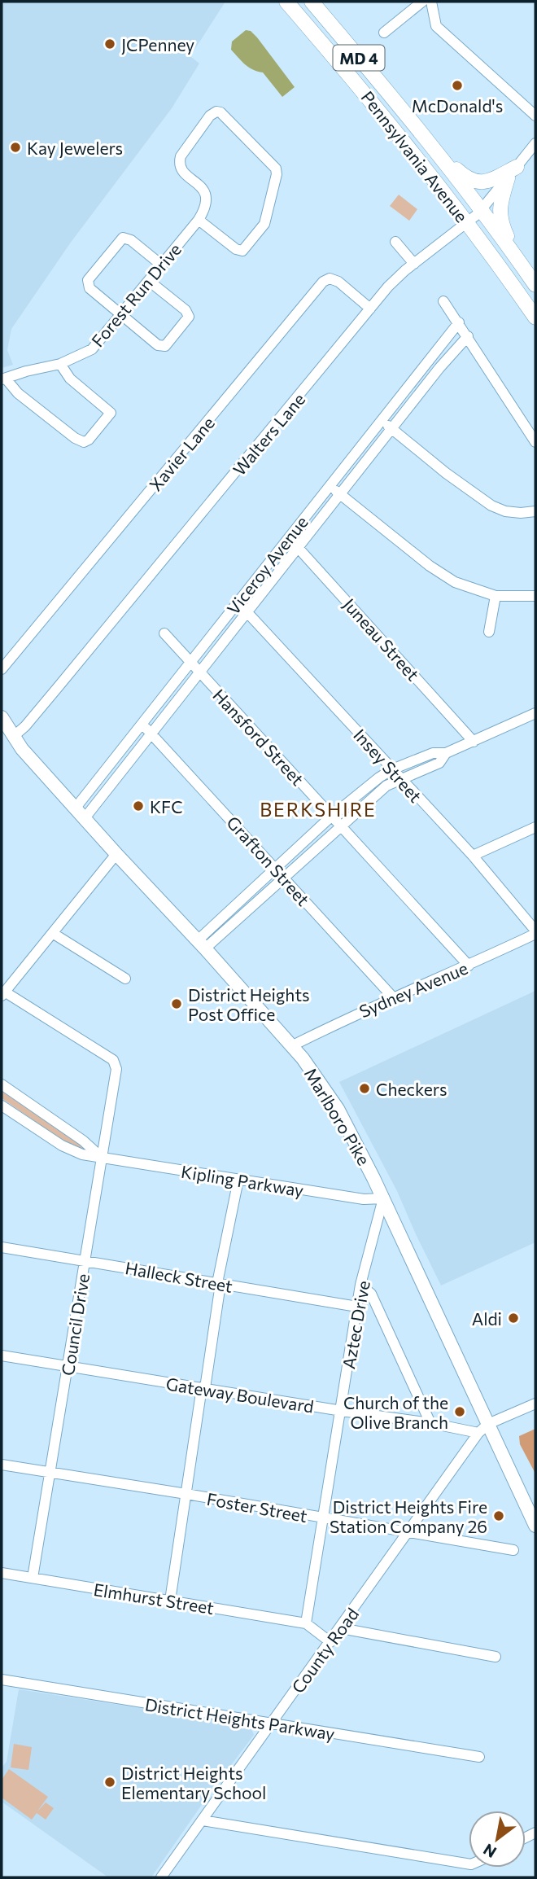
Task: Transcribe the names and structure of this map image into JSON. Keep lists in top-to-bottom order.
{
  "streets": {
    "highway": ["MD 4", "Pennsylvania Avenue"],
    "main road": ["Marlboro Pike"],
    "street": [
      "Forest Run Drive",
      "Walters Lane",
      "Xavier Lane",
      "Viceroy Avenue",
      "Juneau Street",
      "Hansford Street",
      "Insey Street",
      "Grafton Street",
      "Sydney Avenue",
      "Kipling Parkway",
      "Halleck Street",
      "Council Drive",
      "Aztec Drive",
      "Gateway Boulevard",
      "Foster Street",
      "Elmhurst Street",
      "County Road",
      "District Heights Parkway"
    ]
  },
  "crossings": [
    ["Pennsylvania Avenue", "Walters Lane"],
    ["Walters Lane", "Xavier Lane"],
    ["Walters Lane", "Marlboro Pike"],
    ["Viceroy Avenue", "Juneau Street"],
    ["Viceroy Avenue", "Hansford Street"],
    ["Viceroy Avenue", "Insey Street"],
    ["Viceroy Avenue", "Grafton Street"],
    ["Viceroy Avenue", "Marlboro Pike"],
    ["Hansford Street", "Sydney Avenue"],
    ["Insey Street", "Sydney Avenue"],
    ["Grafton Street", "Sydney Avenue"],
    ["Sydney Avenue", "Marlboro Pike"],
    ["Marlboro Pike", "Kipling Parkway"],
    ["Marlboro Pike", "Aztec Drive"],
    ["Marlboro Pike", "Gateway Boulevard"],
    ["Marlboro Pike", "County Road"],
    ["Kipling Parkway", "Council Drive"],
    ["Kipling Parkway", "Aztec Drive"],
    ["Halleck Street", "Council Drive"],
    ["Halleck Street", "Aztec Drive"],
    ["Council Drive", "Gateway Boulevard"],
    ["Council Drive", "Foster Street"],
    ["Council Drive", "Elmhurst Street"],
    ["Aztec Drive", "Gateway Boulevard"],
    ["Aztec Drive", "Foster Street"],
    ["Aztec Drive", "Elmhurst Street"],
    ["Gateway Boulevard", "County Road"],
    ["Foster Street", "County Road"],
    ["County Road", "District Heights Parkway"]
  ],
  "districts": ["BERKSHIRE"],
  "places": [
    "JCPenney",
    "McDonald's",
    "Kay Jewelers",
    "KFC",
    "District Heights Post Office",
    "Checkers",
    "Aldi",
    "Church of the Olive Branch",
    "District Heights Fire Station Company 26",
    "District Heights Elementary School"
  ],
  "north": "bottom left"
}
